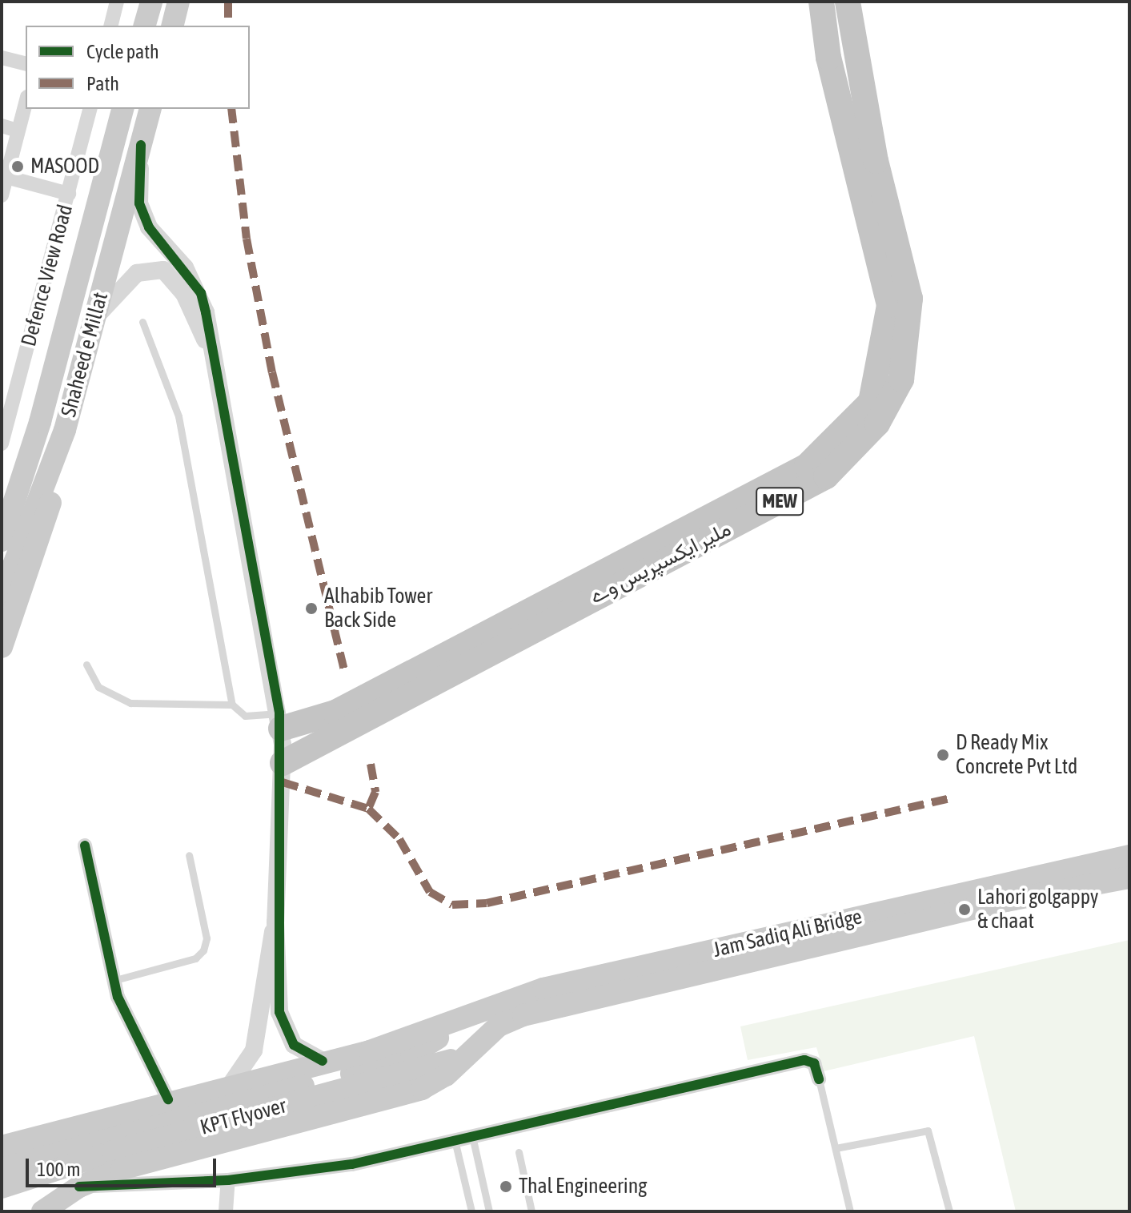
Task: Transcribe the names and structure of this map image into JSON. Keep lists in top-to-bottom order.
{
  "streets": {
    "highway": ["MEW", "ملیر ایکسپریس وے"],
    "main road": ["Shaheed e Millat", "Jam Sadiq Ali Bridge", "KPT Flyover"],
    "street": ["Defence View Road"]
  },
  "places": [
    "MASOOD",
    "Alhabib Tower Back Side",
    "D Ready Mix Concrete Pvt Ltd",
    "Lahori golgappy & chaat",
    "Thal Engineering"
  ],
  "legend": ["Cycle path", "Path"],
  "scale_bar": "100 m"
}
